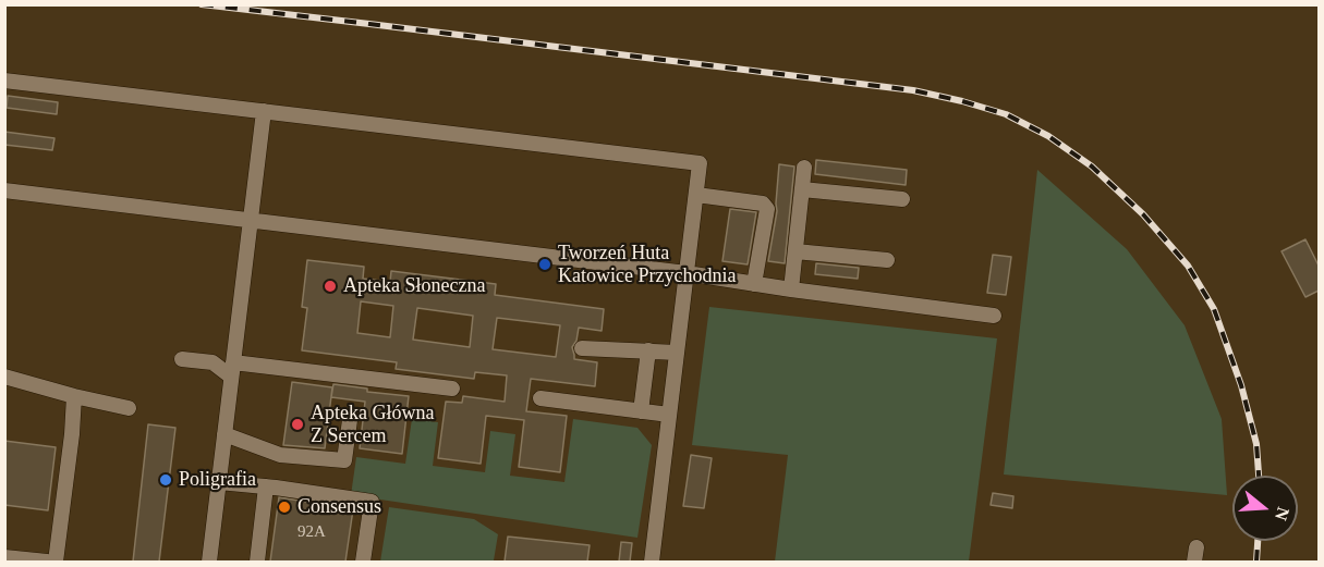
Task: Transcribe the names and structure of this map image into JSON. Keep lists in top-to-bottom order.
{
  "places": [
    "Tworzeń Huta Katowice Przychodnia",
    "Apteka Słoneczna",
    "Apteka Główna Z Sercem",
    "Poligrafia",
    "Consensus"
  ],
  "house_numbers": ["92A"],
  "north": "right"
}
